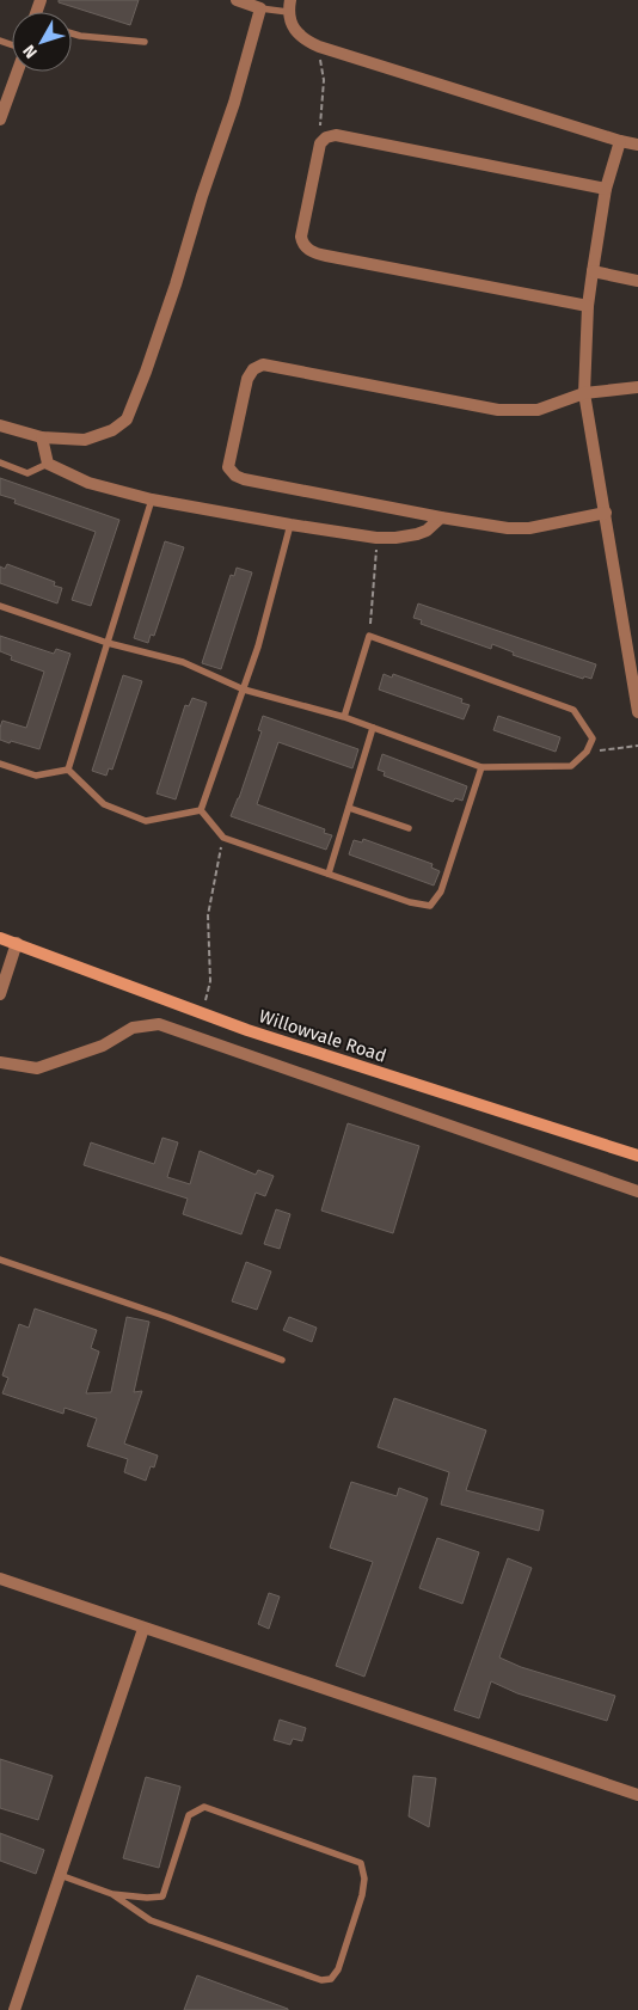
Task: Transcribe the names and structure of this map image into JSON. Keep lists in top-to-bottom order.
{
  "streets": {
    "main road": ["Willowvale Road"]
  },
  "north": "bottom left"
}
